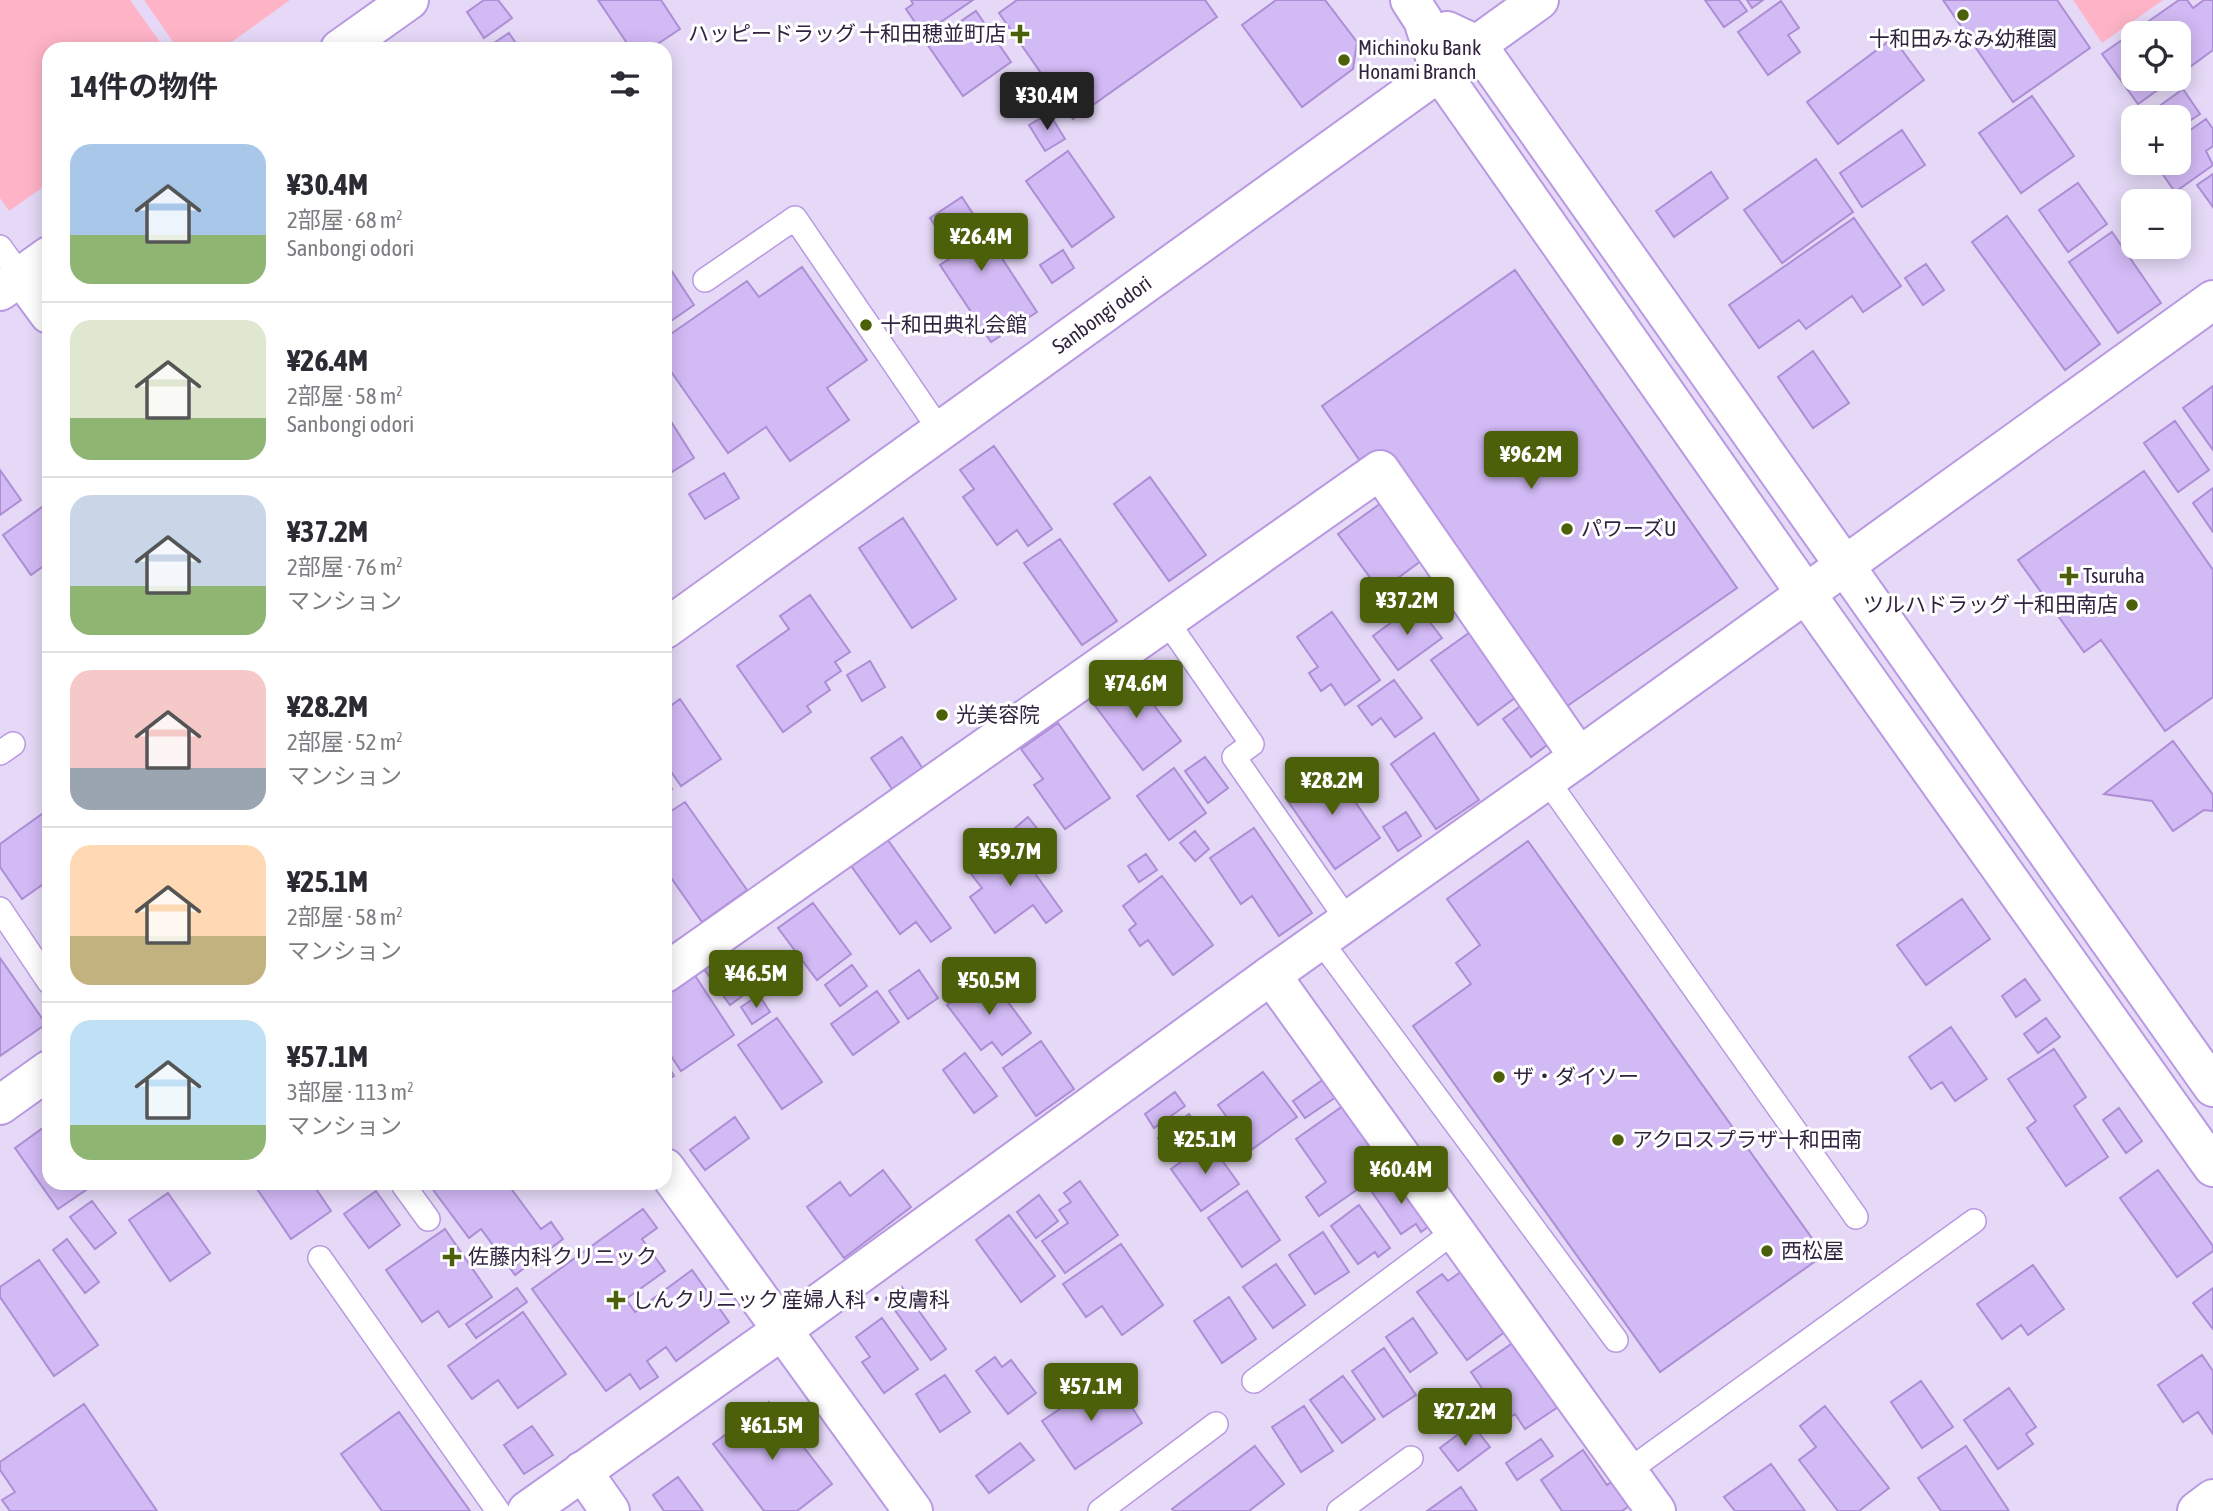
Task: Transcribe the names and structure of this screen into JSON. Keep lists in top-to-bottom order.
{
  "streets": {
    "street": ["Sanbongi odori"]
  },
  "places": {
    "other": [
      "十和田みなみ幼稚園",
      "Michinoku Bank Honami Branch",
      "十和田典礼会館",
      "パワーズU",
      "ツルハドラッグ 十和田南店",
      "光美容院",
      "ザ・ダイソー",
      "アクロスプラザ十和田南",
      "西松屋"
    ],
    "health": [
      "ハッピードラッグ 十和田穂並町店",
      "Tsuruha",
      "佐藤内科クリニック",
      "しんクリニック 産婦人科・皮膚科"
    ]
  },
  "page": {
    "map_buttons": ["+", "−"],
    "heading": "14件の物件",
    "price": [
      "¥30.4M",
      "¥26.4M",
      "¥96.2M",
      "¥37.2M",
      "¥74.6M",
      "¥28.2M",
      "¥59.7M",
      "¥46.5M",
      "¥50.5M",
      "¥25.1M",
      "¥60.4M",
      "¥57.1M",
      "¥27.2M",
      "¥61.5M"
    ],
    "list": [
      {
        "name": "¥30.4M",
        "note": "2部屋 · 68 m² · Sanbongi odori"
      },
      {
        "name": "¥26.4M",
        "note": "2部屋 · 58 m² · Sanbongi odori"
      },
      {
        "name": "¥37.2M",
        "note": "2部屋 · 76 m² · マンション"
      },
      {
        "name": "¥28.2M",
        "note": "2部屋 · 52 m² · マンション"
      },
      {
        "name": "¥25.1M",
        "note": "2部屋 · 58 m² · マンション"
      },
      {
        "name": "¥57.1M",
        "note": "3部屋 · 113 m² · マンション"
      }
    ]
  }
}
